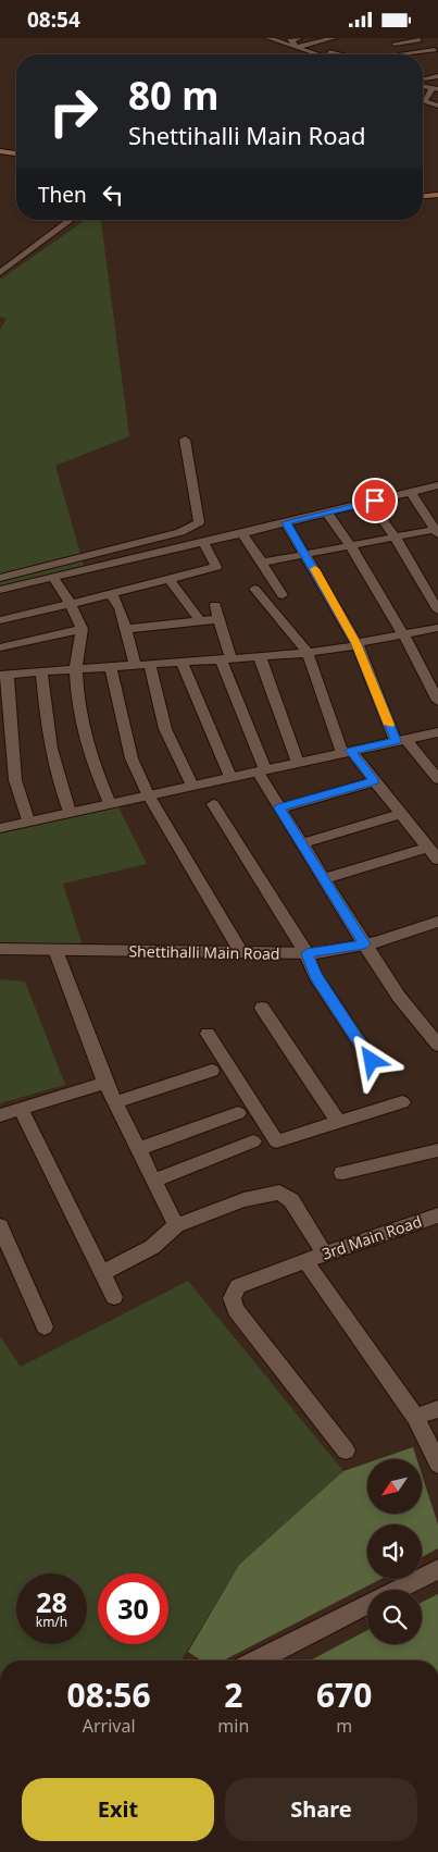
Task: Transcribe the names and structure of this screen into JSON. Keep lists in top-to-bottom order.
{
  "streets": {
    "street": ["Shettihalli Main Road", "3rd Main Road"]
  },
  "north": "bottom left",
  "page": {
    "status": "08:54",
    "turn": ["80 m", "Shettihalli Main Road"],
    "then": "Then",
    "speed": "28 km/h",
    "limit": "30",
    "eta": [
      "08:56",
      "Arrival",
      "2",
      "min",
      "670",
      "m"
    ],
    "buttons": ["Exit", "Share"]
  }
}
